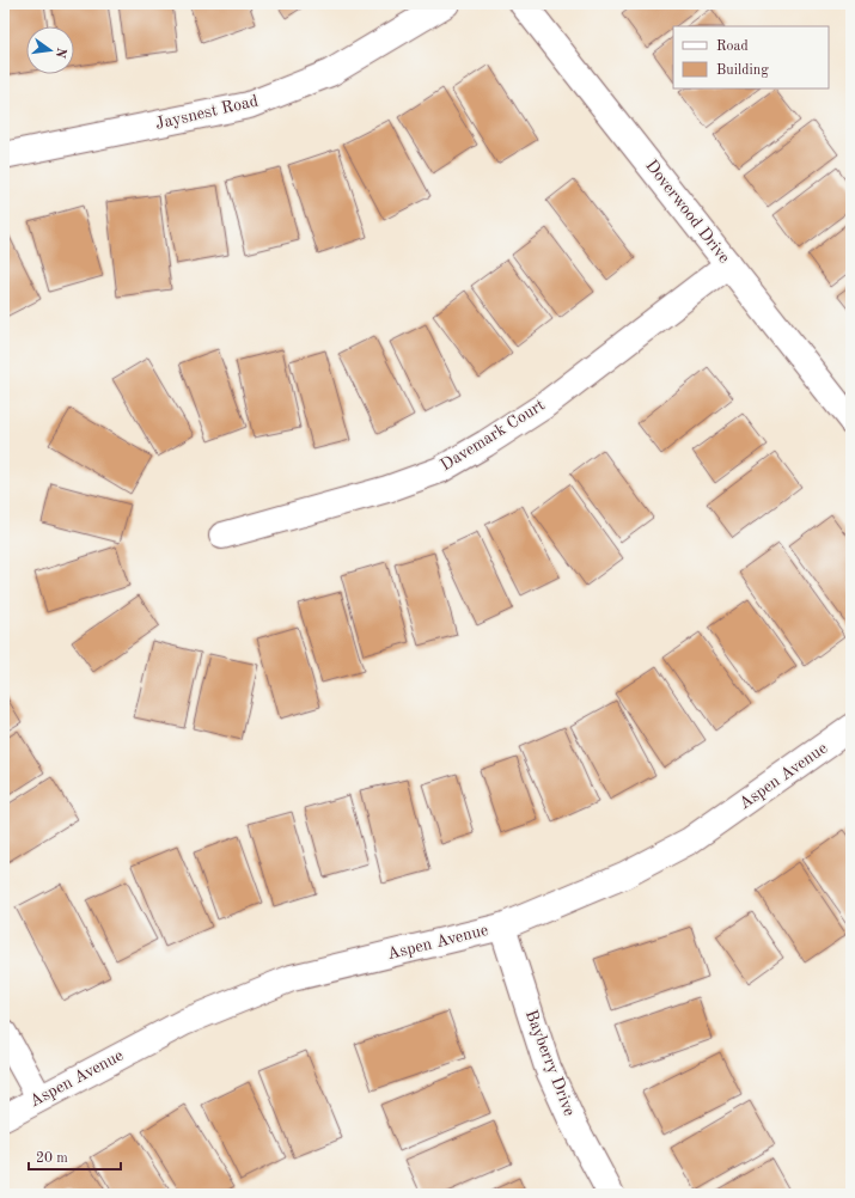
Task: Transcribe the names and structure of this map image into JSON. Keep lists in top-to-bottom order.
{
  "streets": {
    "street": [
      "Jaysnest Road",
      "Doverwood Drive",
      "Davemark Court",
      "Aspen Avenue",
      "Bayberry Drive"
    ]
  },
  "crossings": [
    ["Doverwood Drive", "Davemark Court"],
    ["Aspen Avenue", "Bayberry Drive"]
  ],
  "legend": ["Road", "Building"],
  "scale_bar": "20 m",
  "north": "right"
}
